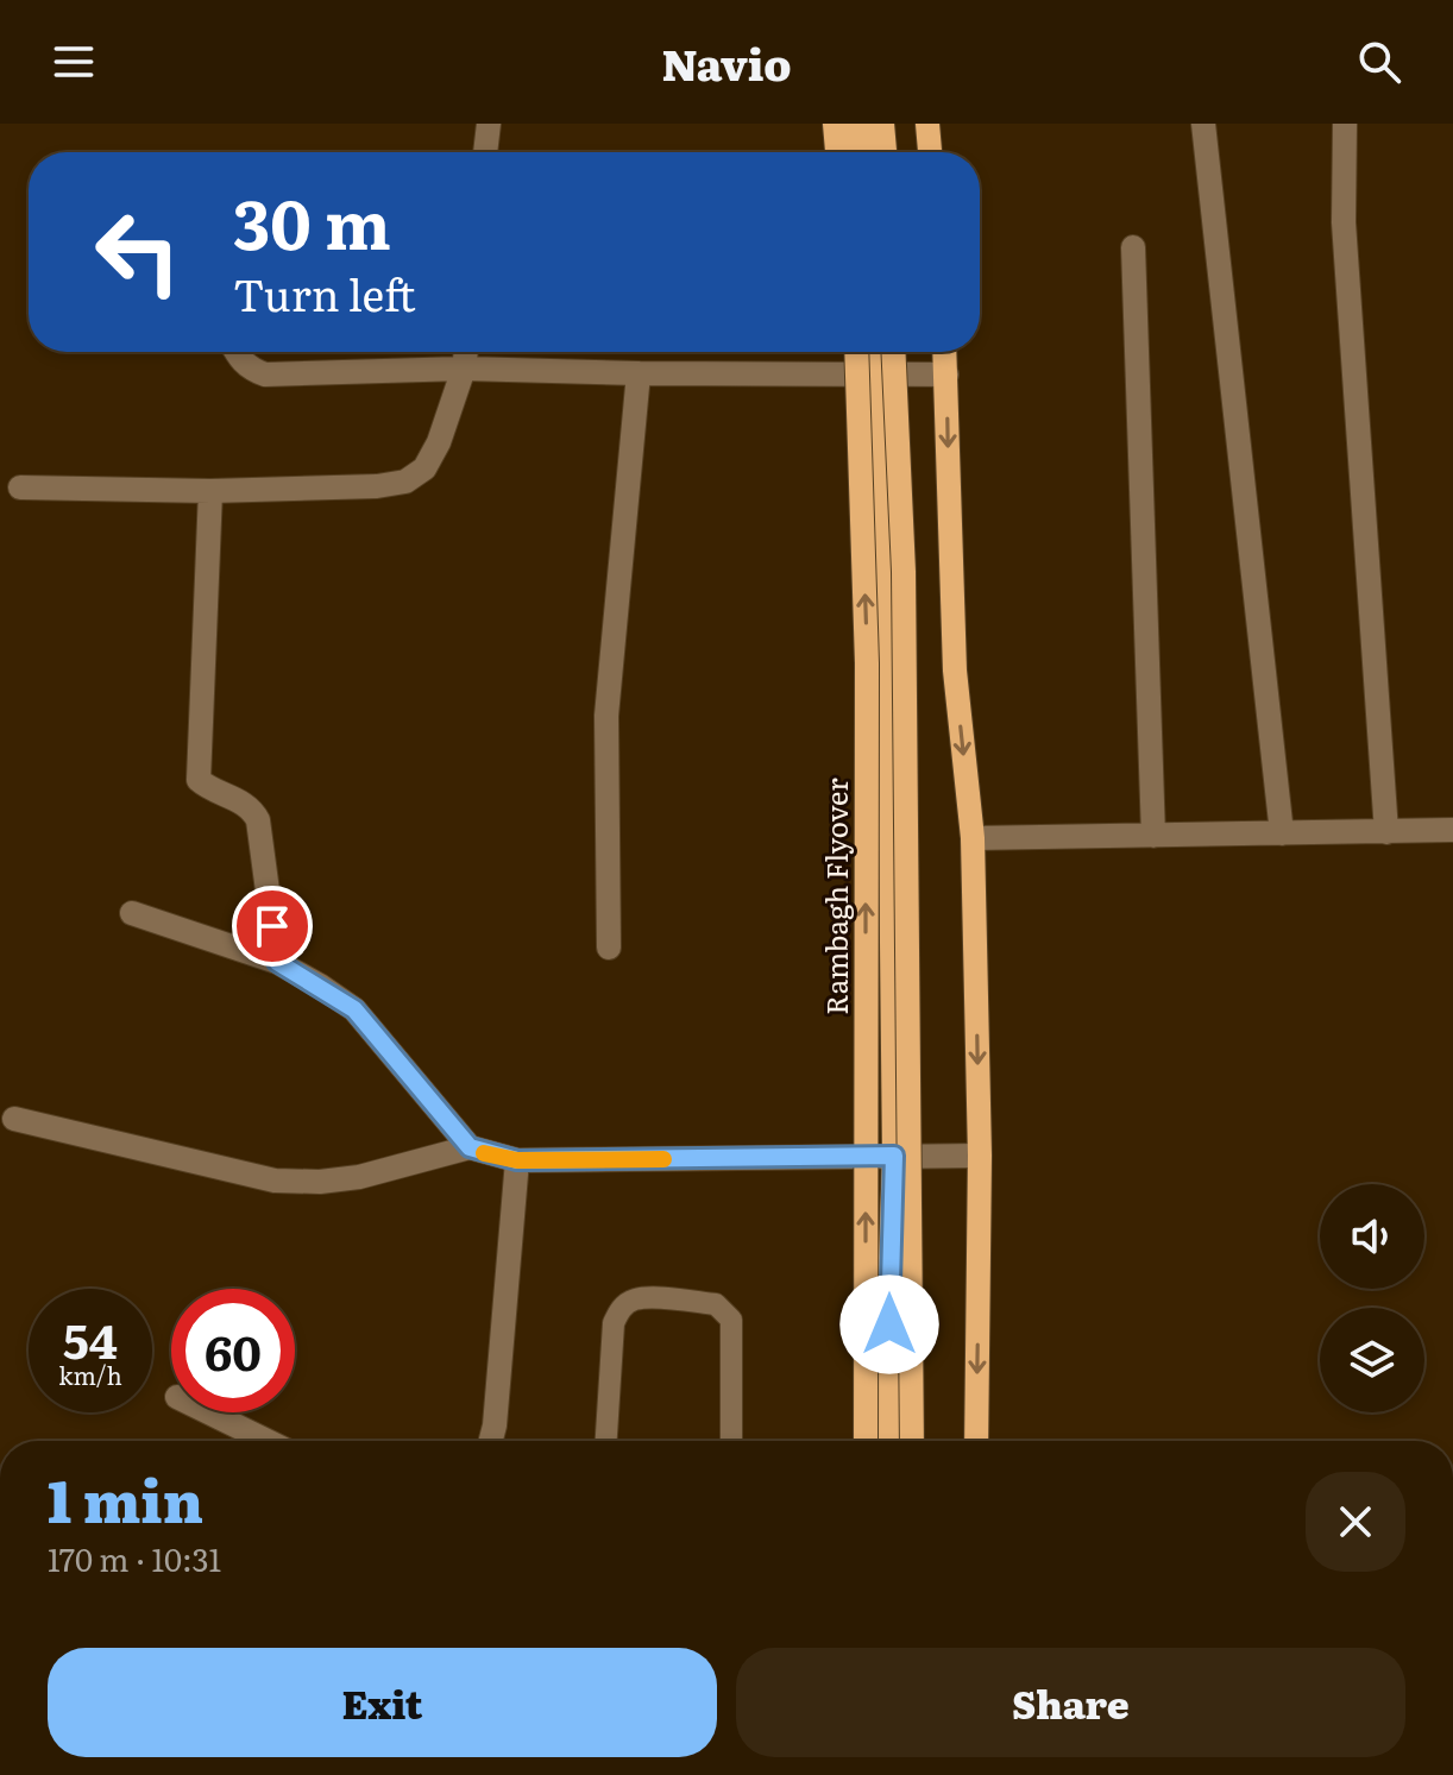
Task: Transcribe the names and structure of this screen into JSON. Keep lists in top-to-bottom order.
{
  "streets": {
    "main road": ["Rambagh Flyover"]
  },
  "page": {
    "header": "Navio",
    "turn": ["30 m", "Turn left"],
    "speed": "54 km/h",
    "limit": "60",
    "heading": ["1 min", "170 m · 10:31"],
    "buttons": ["Exit", "Share"]
  }
}
